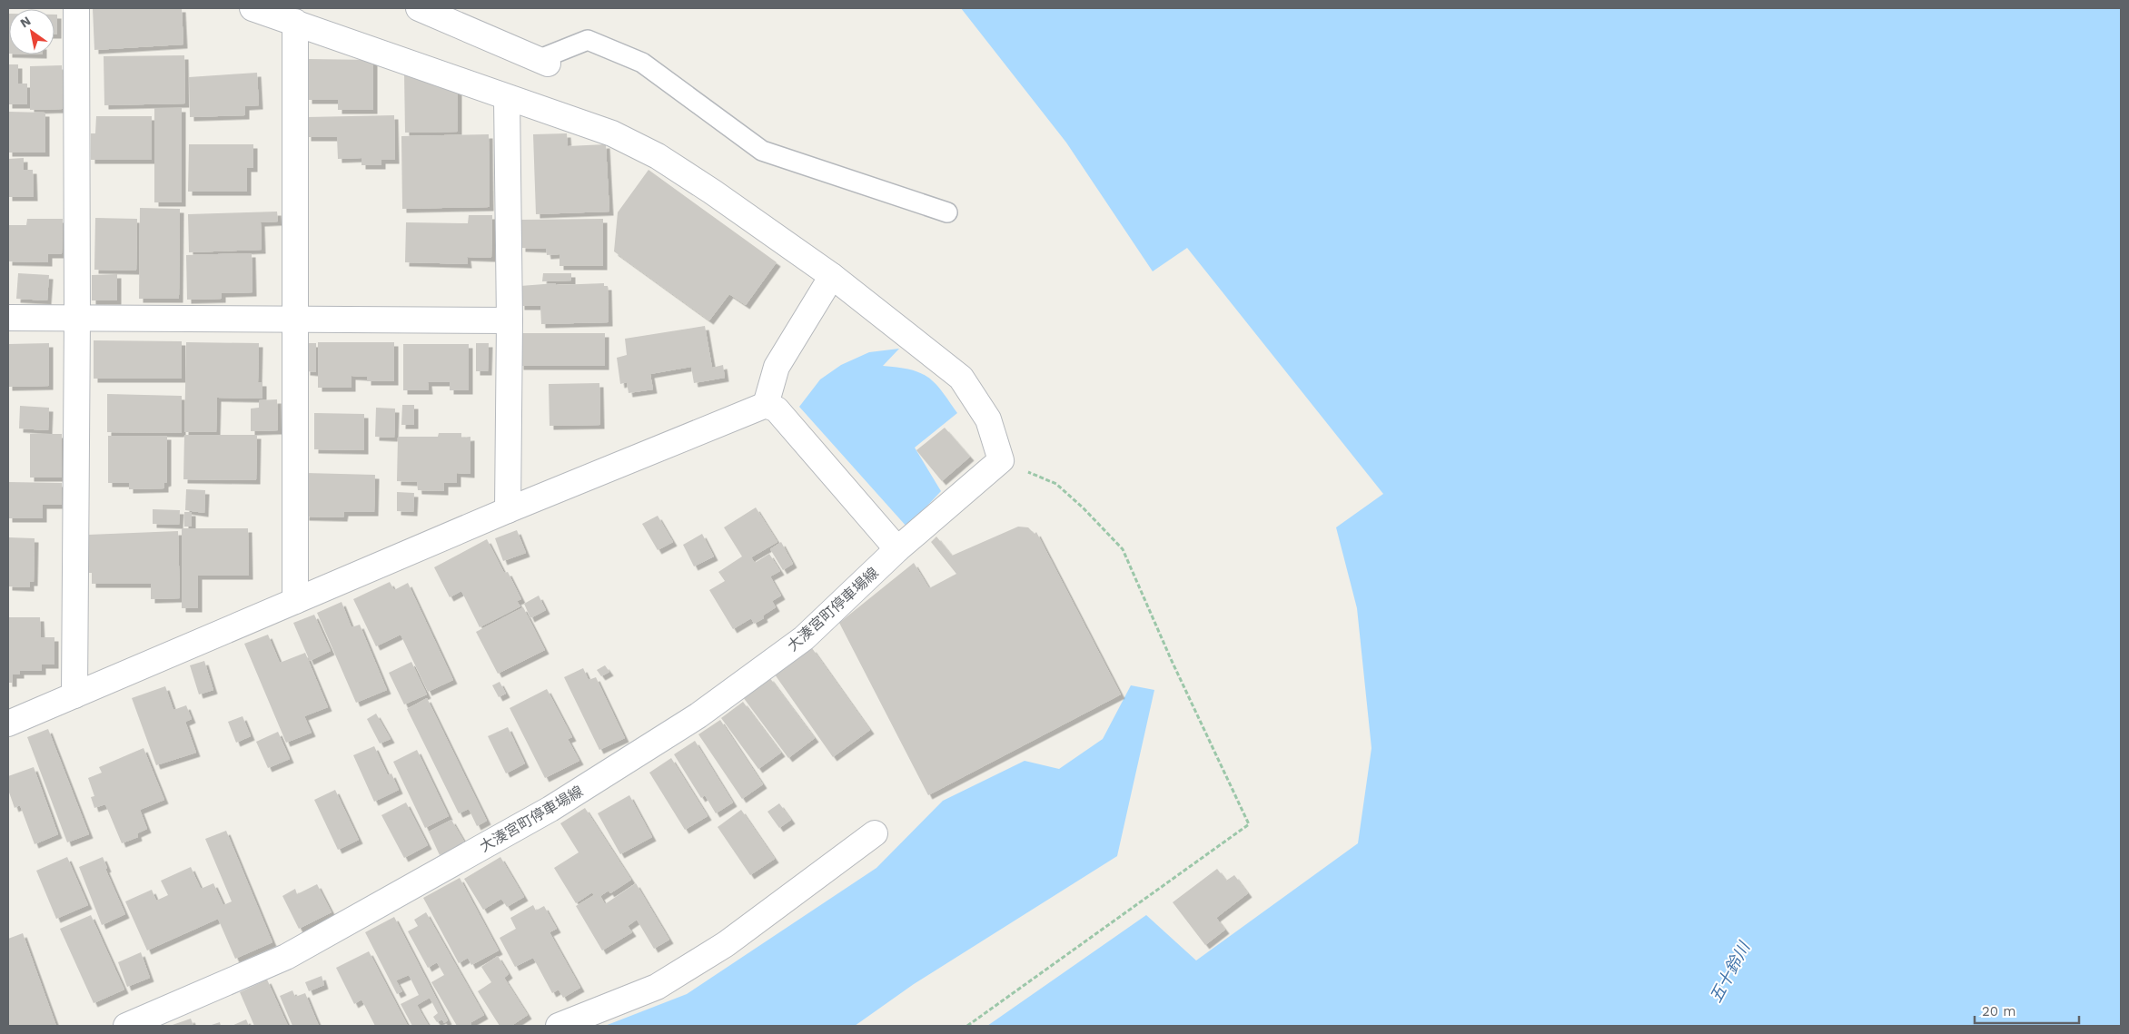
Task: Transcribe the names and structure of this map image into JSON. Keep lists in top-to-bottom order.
{
  "streets": {
    "street": ["大湊宮町停車場線"]
  },
  "water": ["五十鈴川"],
  "scale_bar": "20 m",
  "north": "top left"
}
